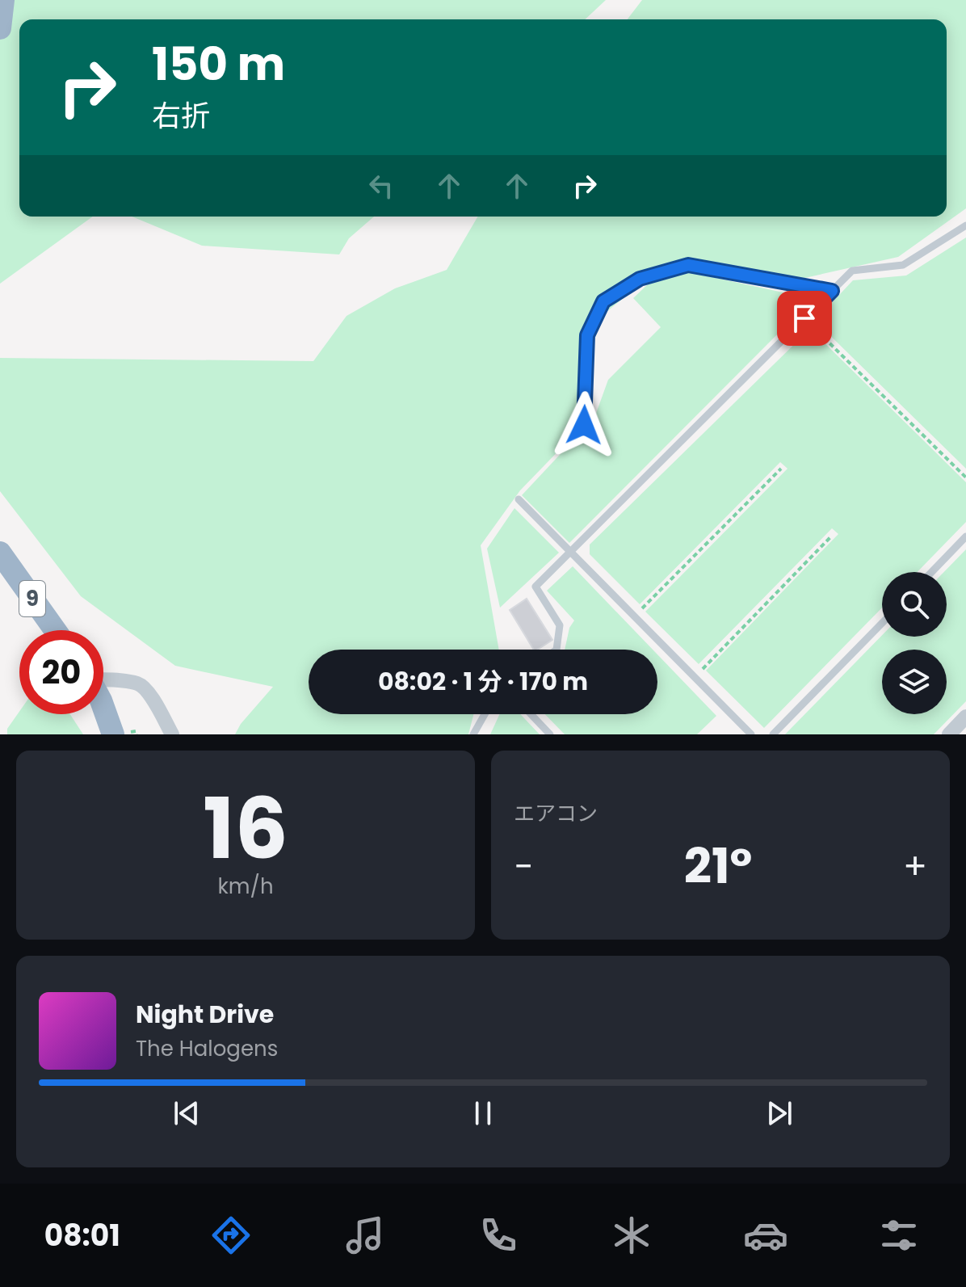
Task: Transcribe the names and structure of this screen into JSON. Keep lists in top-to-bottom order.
{
  "streets": {
    "highway": ["9"]
  },
  "page": {
    "turn": ["150 m", "右折"],
    "limit": "20",
    "trip": "08:02 · 1 分 · 170 m",
    "tile": [
      ["16", "km/h"],
      "エアコン"
    ],
    "heat": ["−", "21°", "+"],
    "song": ["Night Drive", "The Halogens"],
    "tabs": "08:01"
  }
}
